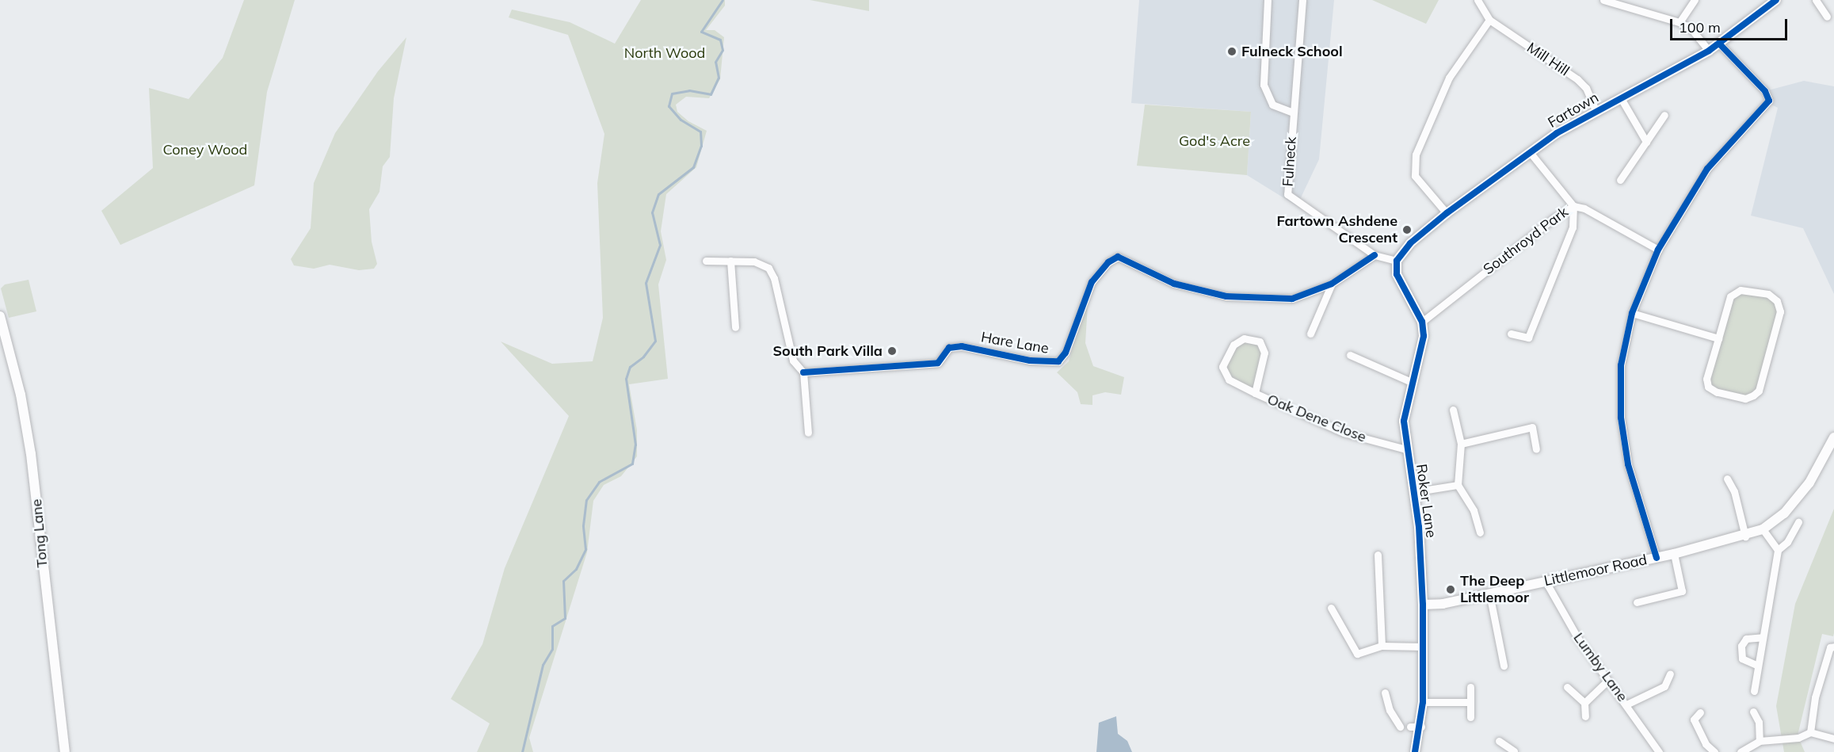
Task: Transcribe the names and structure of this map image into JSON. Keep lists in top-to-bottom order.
{
  "streets": {
    "street": [
      "Mill Hill",
      "Fartown",
      "Fulneck",
      "Southroyd Park",
      "Hare Lane",
      "Oak Dene Close",
      "Roker Lane",
      "Tong Lane",
      "Littlemoor Road",
      "Lumby Lane"
    ]
  },
  "crossings": [
    ["Mill Hill", "Fartown"],
    ["Fartown", "Fulneck"],
    ["Fulneck", "Hare Lane"],
    ["Southroyd Park", "Roker Lane"],
    ["Oak Dene Close", "Roker Lane"],
    ["Roker Lane", "Littlemoor Road"],
    ["Littlemoor Road", "Lumby Lane"]
  ],
  "parks": ["North Wood", "God's Acre", "Coney Wood"],
  "places": [
    "Fulneck School",
    "Fartown Ashdene Crescent",
    "South Park Villa",
    "The Deep Littlemoor"
  ],
  "scale_bar": "100 m"
}
